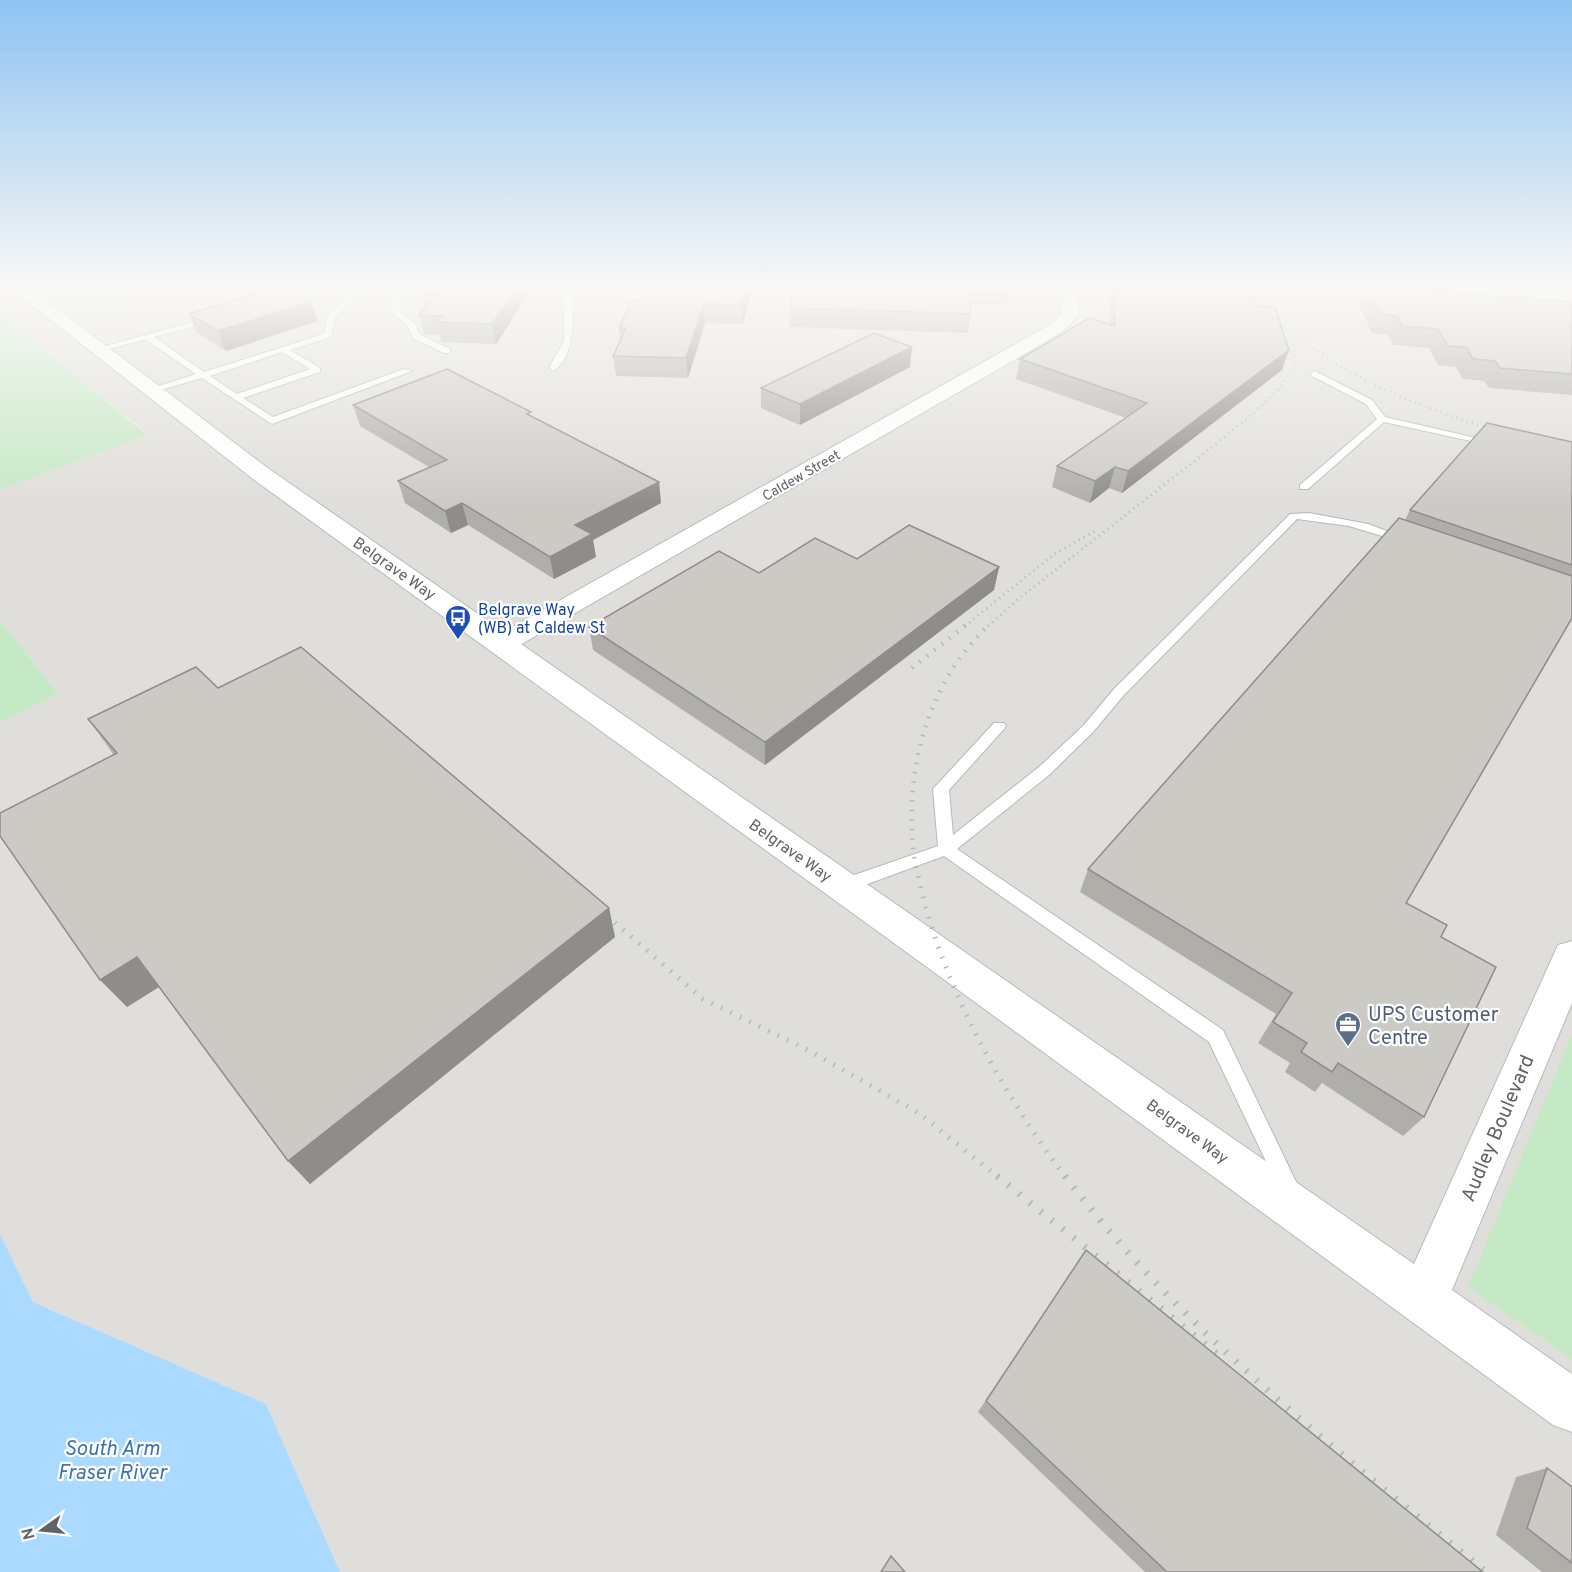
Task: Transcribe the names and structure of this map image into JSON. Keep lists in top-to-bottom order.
{
  "streets": {
    "street": ["Caldew Street", "Belgrave Way", "Audley Boulevard"]
  },
  "crossings": [
    ["Caldew Street", "Belgrave Way"],
    ["Belgrave Way", "Audley Boulevard"]
  ],
  "water": ["South Arm Fraser River"],
  "places": {
    "bus stop": ["Belgrave Way (WB) at Caldew St"],
    "office": ["UPS Customer Centre"]
  },
  "north": "left"
}
